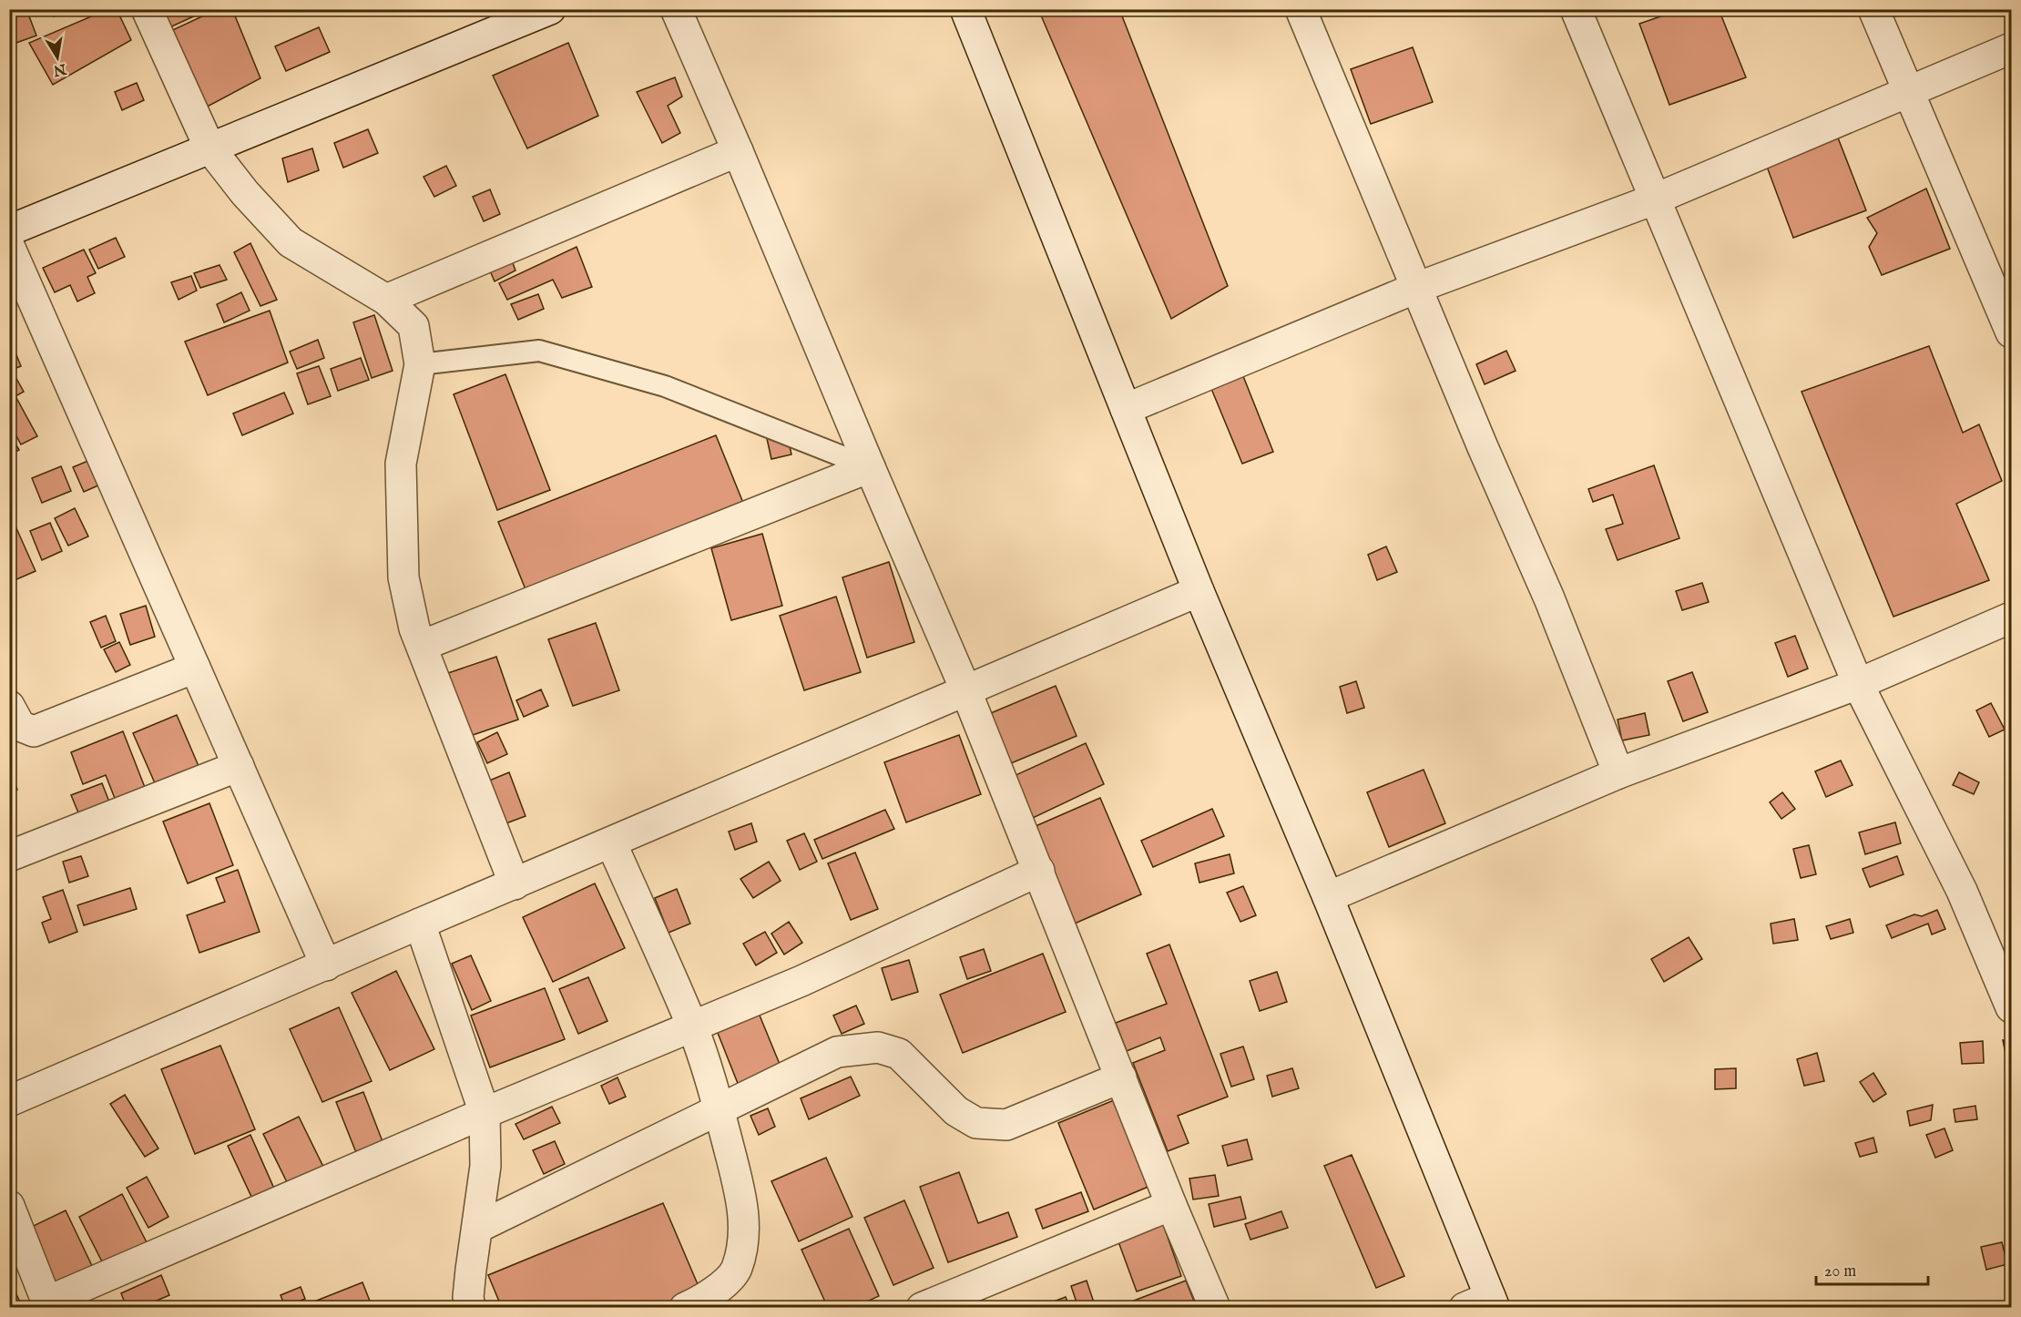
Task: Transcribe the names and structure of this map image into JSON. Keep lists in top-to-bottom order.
{
  "scale_bar": "20 m",
  "north": "bottom"
}
